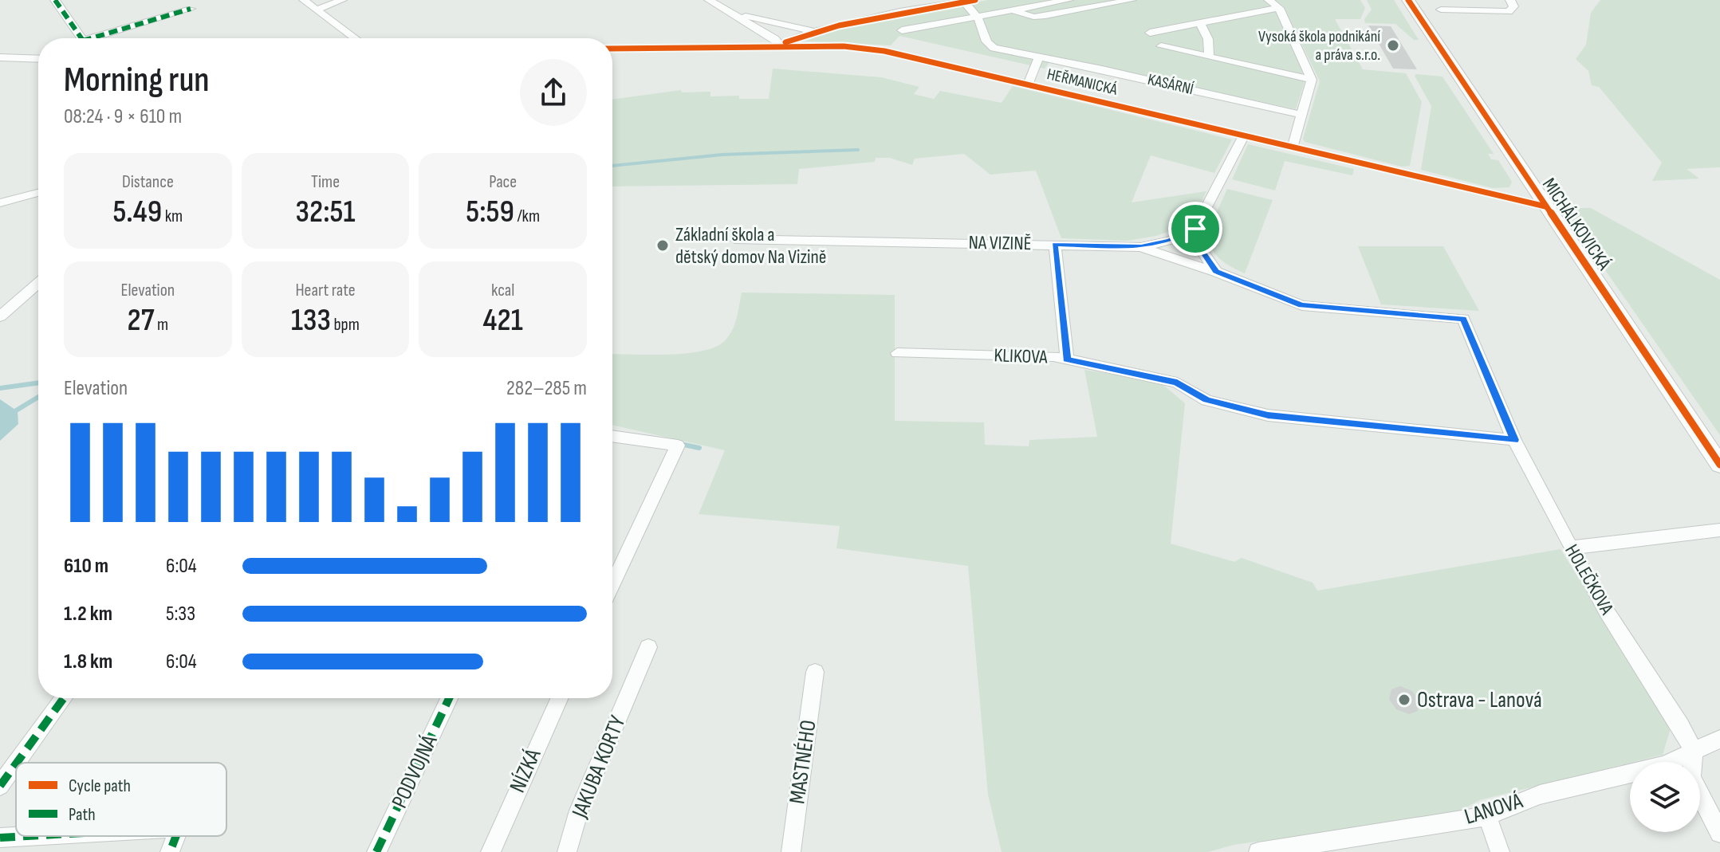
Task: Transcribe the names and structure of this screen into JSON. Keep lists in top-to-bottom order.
{
  "streets": {
    "street": [
      "HEŘMANICKÁ",
      "KASÁRNÍ",
      "MICHÁLKOVICKÁ",
      "NA VIZINĚ",
      "KLIKOVA",
      "HOLEČKOVA",
      "MASTNÉHO",
      "JAKUBA KORTY",
      "NÍZKÁ",
      "PODVOJNÁ",
      "LANOVÁ"
    ]
  },
  "crossings": [
    ["HEŘMANICKÁ", "MICHÁLKOVICKÁ"],
    ["NA VIZINĚ", "KLIKOVA"],
    ["HOLEČKOVA", "LANOVÁ"]
  ],
  "places": ["Vysoká škola podnikání a práva s.r.o.", "Základní škola a dětský domov Na Vizině", "Ostrava - Lanová"],
  "legend": ["Cycle path", "Path"],
  "page": {
    "heading": ["Morning run", "08:24 · 9 × 610 m"],
    "stats": [
      ["Distance", "5.49 km"],
      ["Time", "32:51"],
      ["Pace", "5:59 /km"],
      ["Elevation", "27 m"],
      ["Heart rate", "133 bpm"],
      ["kcal", "421"]
    ],
    "chart": ["Elevation", "282–285 m"],
    "list": [
      {
        "name": "610 m",
        "note": "6:04"
      },
      {
        "name": "1.2 km",
        "note": "5:33"
      },
      {
        "name": "1.8 km",
        "note": "6:04"
      }
    ]
  }
}
